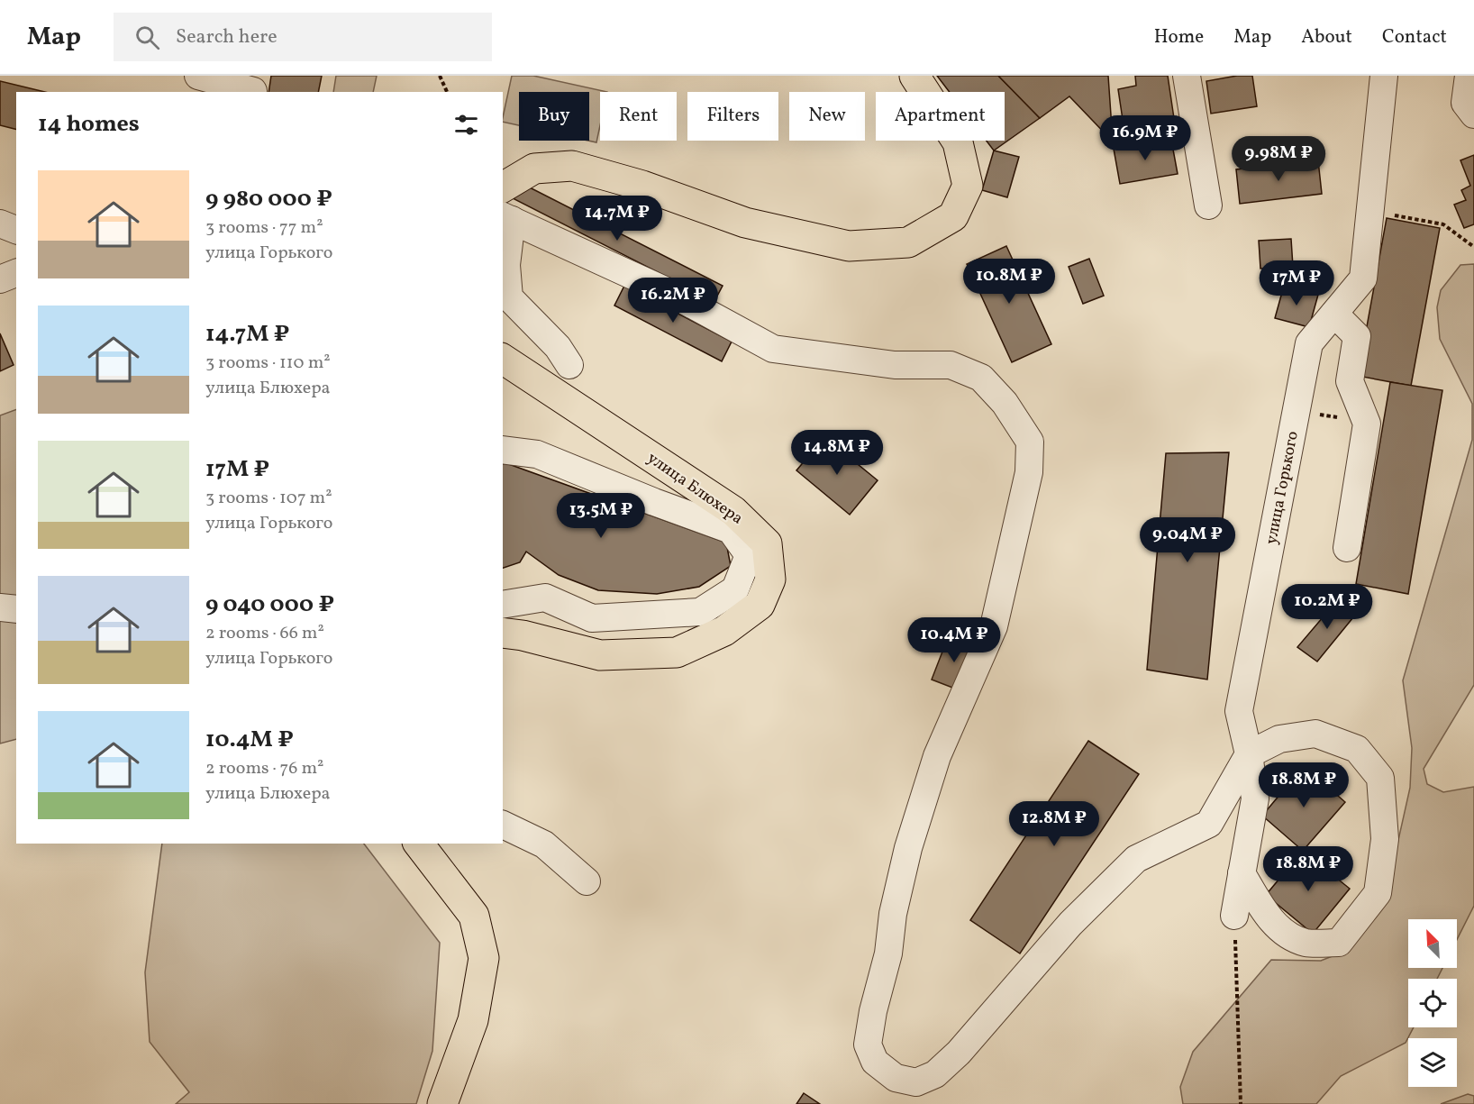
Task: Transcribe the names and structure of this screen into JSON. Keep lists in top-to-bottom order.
{
  "streets": {
    "main road": ["улица Блюхера"],
    "street": ["улица Горького"]
  },
  "north": "top left",
  "page": {
    "header": "Map",
    "search": "Search here",
    "nav": [
      "Home",
      "Map",
      "About",
      "Contact"
    ],
    "chip": [
      "Buy",
      "Rent",
      "Filters",
      "New",
      "Apartment"
    ],
    "heading": "14 homes",
    "price": [
      "16.9M ₽",
      "9.98M ₽",
      "14.7M ₽",
      "10.8M ₽",
      "17M ₽",
      "16.2M ₽",
      "14.8M ₽",
      "13.5M ₽",
      "9.04M ₽",
      "10.2M ₽",
      "10.4M ₽",
      "18.8M ₽",
      "12.8M ₽",
      "18.8M ₽"
    ],
    "list": [
      {
        "name": "9 980 000 ₽",
        "note": "3 rooms · 77 m² · улица Горького"
      },
      {
        "name": "14.7M ₽",
        "note": "3 rooms · 110 m² · улица Блюхера"
      },
      {
        "name": "17M ₽",
        "note": "3 rooms · 107 m² · улица Горького"
      },
      {
        "name": "9 040 000 ₽",
        "note": "2 rooms · 66 m² · улица Горького"
      },
      {
        "name": "10.4M ₽",
        "note": "2 rooms · 76 m² · улица Блюхера"
      }
    ]
  }
}
